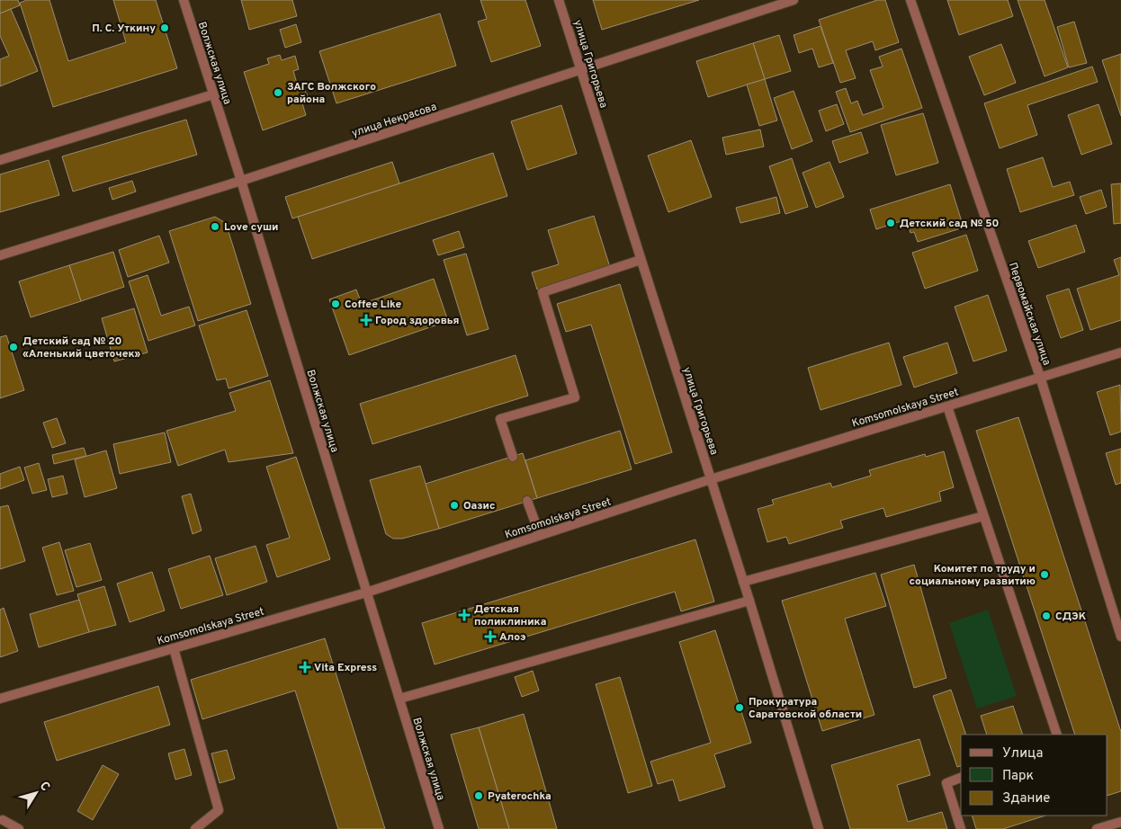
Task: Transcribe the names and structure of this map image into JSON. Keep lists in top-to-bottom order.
{
  "streets": {
    "street": [
      "Волжская улица",
      "улица Григорьева",
      "улица Некрасова",
      "Первомайская улица",
      "Komsomolskaya Street"
    ]
  },
  "crossings": [
    ["Волжская улица", "улица Некрасова"],
    ["Волжская улица", "Komsomolskaya Street"],
    ["улица Григорьева", "улица Некрасова"],
    ["улица Григорьева", "Komsomolskaya Street"],
    ["Первомайская улица", "Komsomolskaya Street"]
  ],
  "places": {
    "other": [
      "П. С. Уткину",
      "ЗАГС Волжского района",
      "Детский сад № 50",
      "Love суши",
      "Coffee Like",
      "Детский сад № 20 «Аленький цветочек»",
      "Оазис",
      "Комитет по труду и социальному развитию",
      "СДЭК",
      "Прокуратура Саратовской области",
      "Pyaterochka"
    ],
    "health": [
      "Город здоровья",
      "Детская поликлиника",
      "Алоэ",
      "Vita Express"
    ]
  },
  "legend": ["Улица", "Парк", "Здание"],
  "north": "top right"
}
